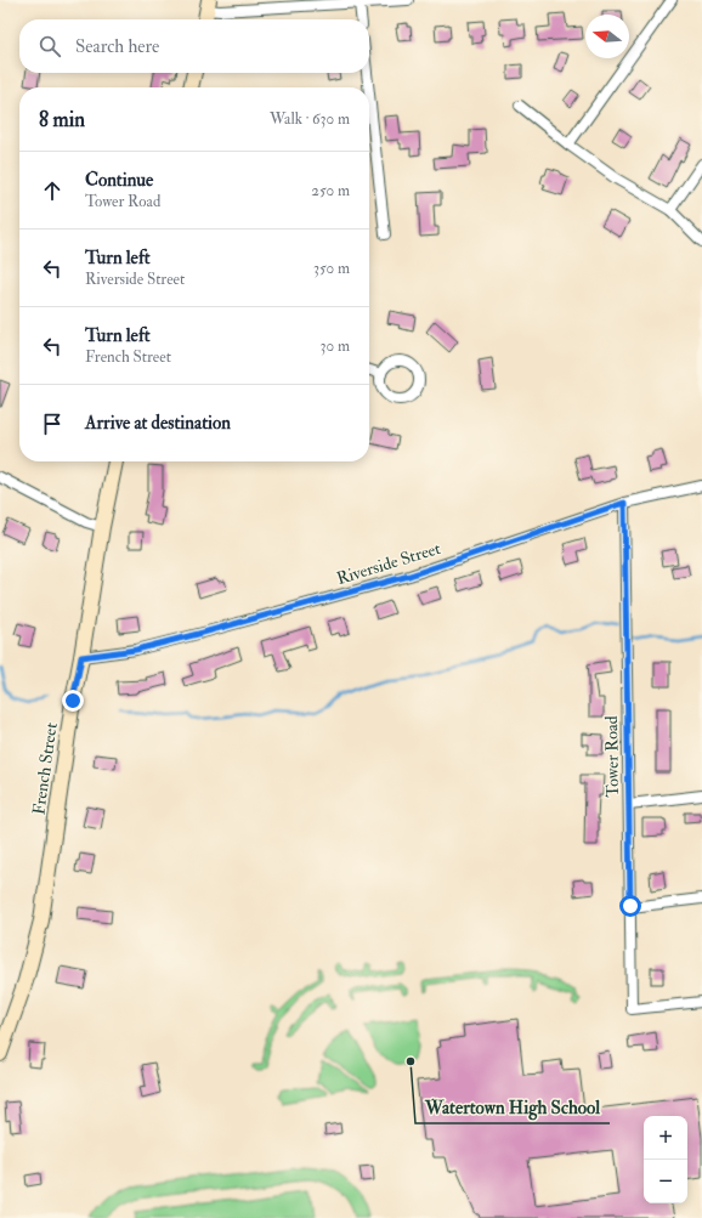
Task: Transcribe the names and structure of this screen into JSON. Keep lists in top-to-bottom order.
{
  "streets": {
    "street": ["Riverside Street", "Tower Road", "French Street"]
  },
  "crossings": [
    ["Riverside Street", "Tower Road"],
    ["Riverside Street", "French Street"]
  ],
  "places": ["Watertown High School"],
  "north": "left",
  "page": {
    "search": "Search here",
    "heading": ["8 min", "Walk · 630 m"],
    "list": [
      ["Continue", "Tower Road", "250 m"],
      ["Turn left", "Riverside Street", "350 m"],
      ["Turn left", "French Street", "30 m"],
      "Arrive at destination"
    ],
    "map_buttons": ["+", "−"]
  }
}
